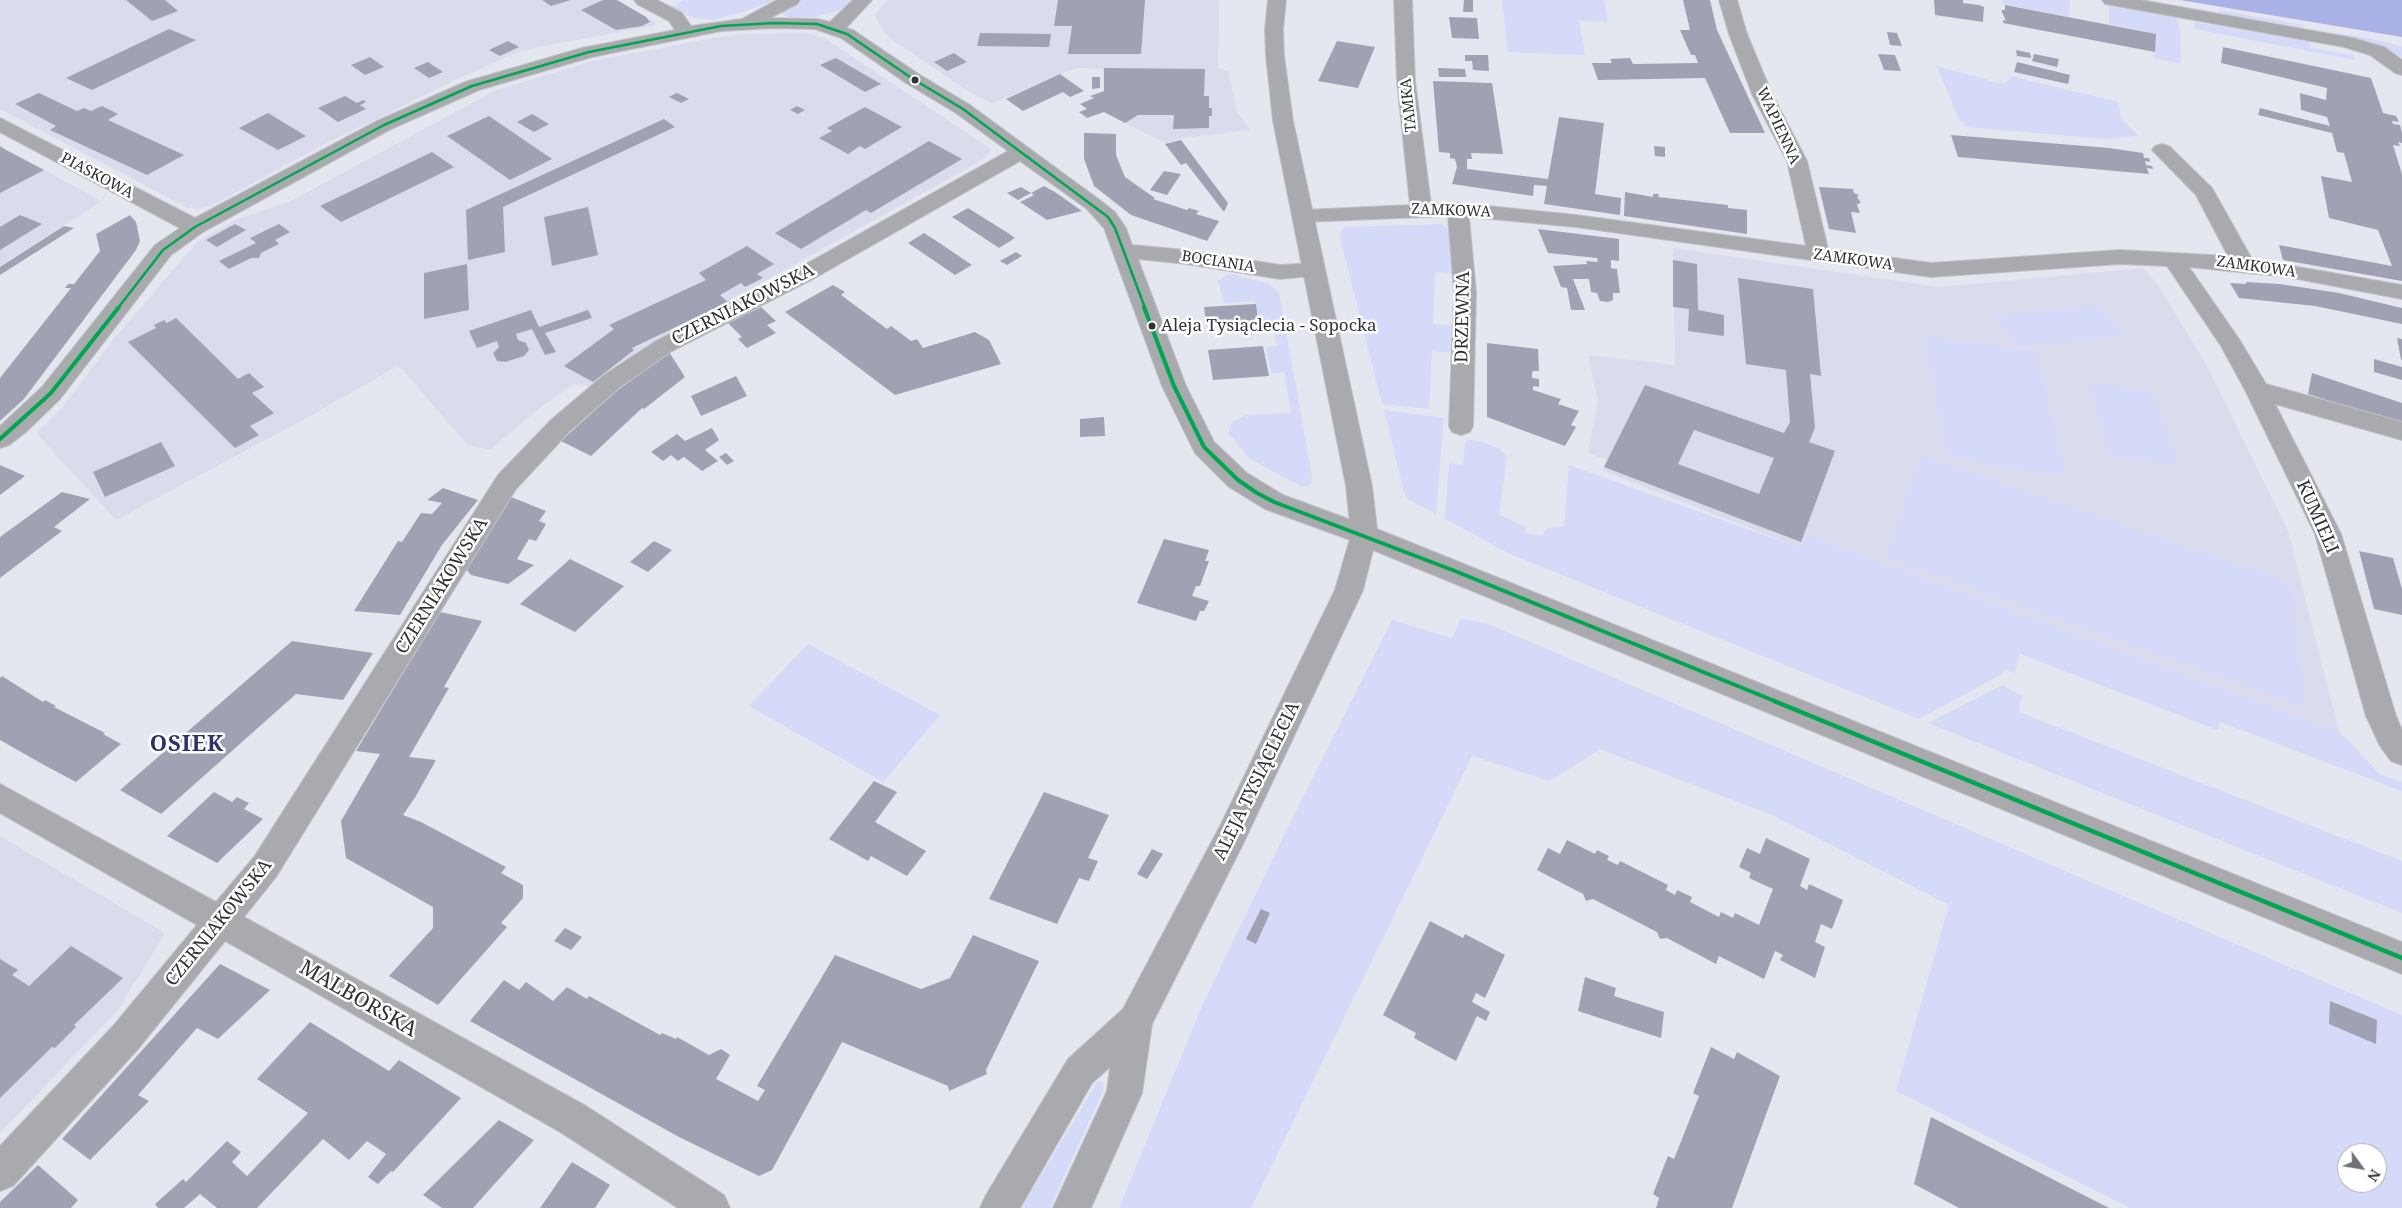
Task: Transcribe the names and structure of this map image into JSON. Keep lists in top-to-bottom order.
{
  "streets": {
    "main road": ["ALEJA TYSIĄCLECIA"],
    "street": [
      "TAMKA",
      "WAPIENNA",
      "PIASKOWA",
      "ZAMKOWA",
      "BOCIANIA",
      "CZERNIAKOWSKA",
      "DRZEWNA",
      "KUMIELI",
      "MALBORSKA"
    ]
  },
  "crossings": [
    ["TAMKA", "ZAMKOWA"],
    ["WAPIENNA", "ZAMKOWA"],
    ["ZAMKOWA", "DRZEWNA"],
    ["ZAMKOWA", "KUMIELI"],
    ["ZAMKOWA", "ALEJA TYSIĄCLECIA"],
    ["BOCIANIA", "ALEJA TYSIĄCLECIA"],
    ["CZERNIAKOWSKA", "MALBORSKA"]
  ],
  "districts": ["OSIEK"],
  "places": ["Aleja Tysiąclecia - Sopocka"],
  "north": "bottom right"
}
